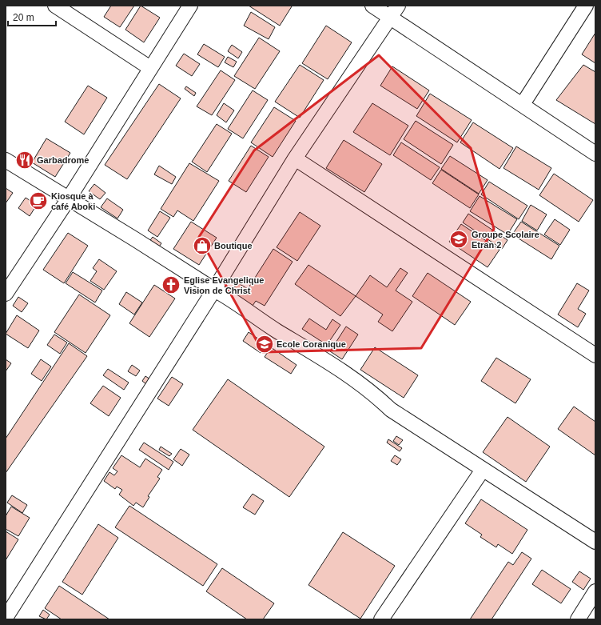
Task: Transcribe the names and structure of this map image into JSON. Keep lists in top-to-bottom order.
{
  "places": {
    "restaurant": ["Garbadrome"],
    "cafe": ["Kiosque à café Aboki"],
    "school or university": ["Groupe Scolaire Etran 2", "Ecole Coranique"],
    "shop": ["Boutique"],
    "church": ["Eglise Evangelique Vision de Christ"]
  },
  "scale_bar": "20 m"
}
